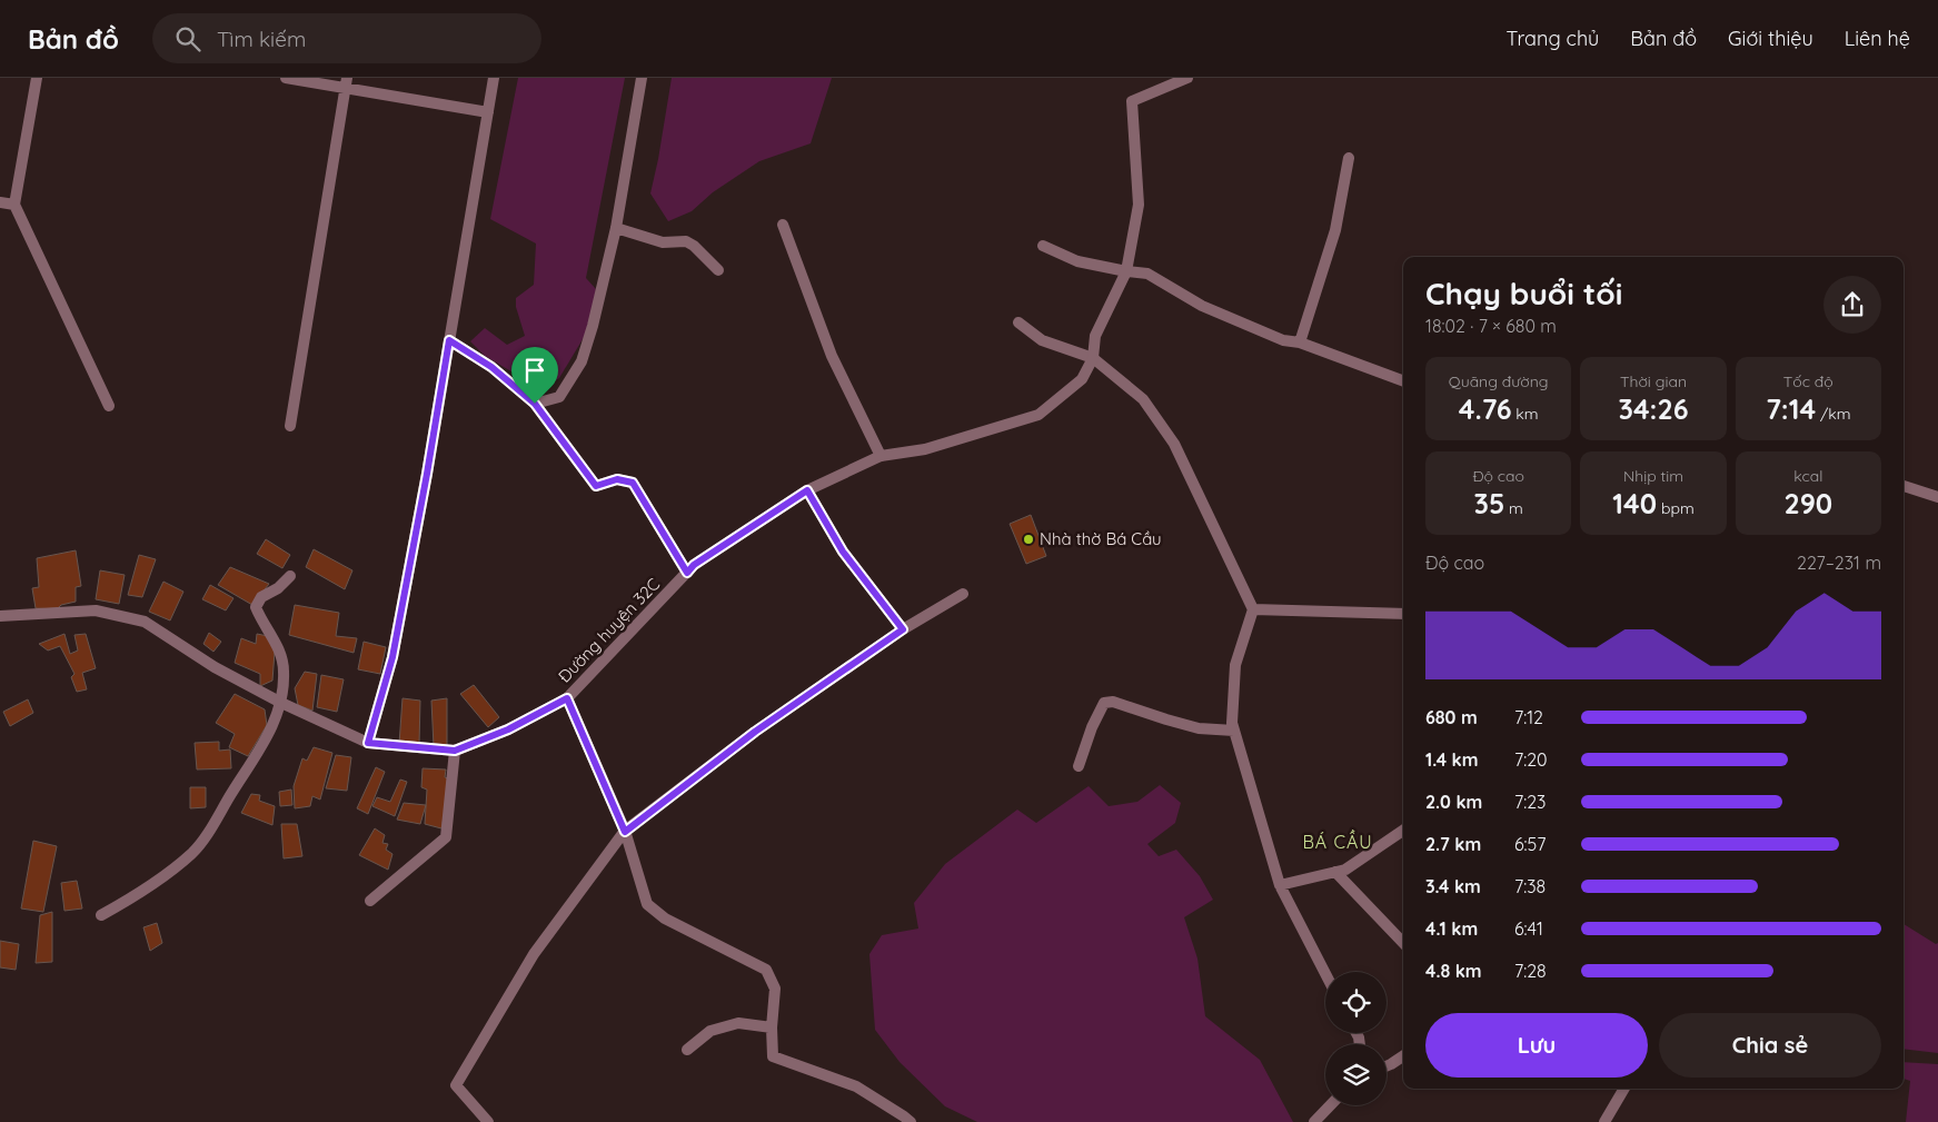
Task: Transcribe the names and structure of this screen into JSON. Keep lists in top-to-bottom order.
{
  "streets": {
    "street": ["Đường huyện 32C"]
  },
  "districts": ["BÁ CẦU"],
  "places": ["Nhà thờ Bá Cầu"],
  "page": {
    "header": "Bản đồ",
    "search": "Tìm kiếm",
    "nav": [
      "Trang chủ",
      "Bản đồ",
      "Giới thiệu",
      "Liên hệ"
    ],
    "heading": ["Chạy buổi tối", "18:02 · 7 × 680 m"],
    "stats": [
      ["Quãng đường", "4.76 km"],
      ["Thời gian", "34:26"],
      ["Tốc độ", "7:14 /km"],
      ["Độ cao", "35 m"],
      ["Nhịp tim", "140 bpm"],
      ["kcal", "290"]
    ],
    "chart": ["Độ cao", "227–231 m"],
    "list": [
      {
        "name": "680 m",
        "note": "7:12"
      },
      {
        "name": "1.4 km",
        "note": "7:20"
      },
      {
        "name": "2.0 km",
        "note": "7:23"
      },
      {
        "name": "2.7 km",
        "note": "6:57"
      },
      {
        "name": "3.4 km",
        "note": "7:38"
      },
      {
        "name": "4.1 km",
        "note": "6:41"
      },
      {
        "name": "4.8 km",
        "note": "7:28"
      }
    ],
    "buttons": ["Lưu", "Chia sẻ"]
  }
}
